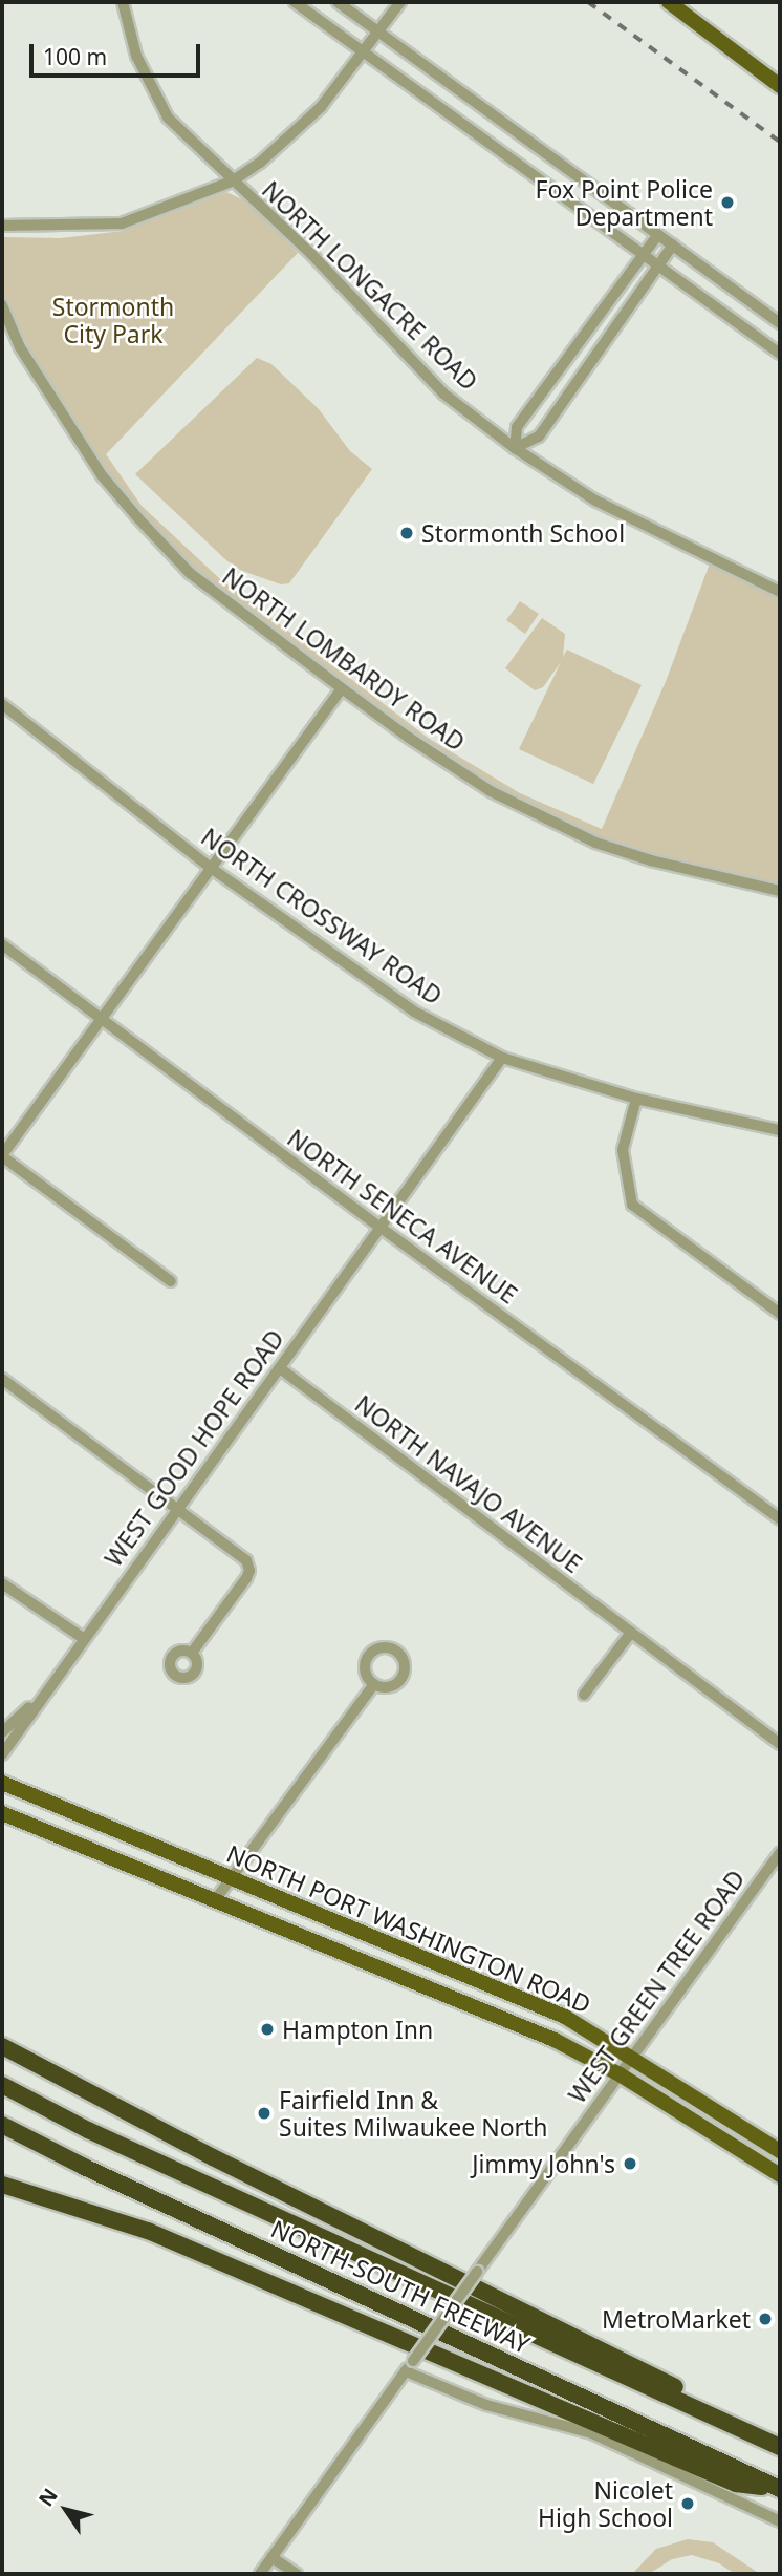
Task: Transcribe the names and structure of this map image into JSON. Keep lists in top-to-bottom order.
{
  "streets": {
    "highway": ["NORTH-SOUTH FREEWAY"],
    "main road": ["NORTH PORT WASHINGTON ROAD"],
    "street": [
      "NORTH LONGACRE ROAD",
      "NORTH LOMBARDY ROAD",
      "NORTH CROSSWAY ROAD",
      "NORTH SENECA AVENUE",
      "WEST GOOD HOPE ROAD",
      "NORTH NAVAJO AVENUE",
      "WEST GREEN TREE ROAD"
    ]
  },
  "crossings": [
    ["NORTH CROSSWAY ROAD", "WEST GOOD HOPE ROAD"],
    ["NORTH SENECA AVENUE", "WEST GOOD HOPE ROAD"],
    ["WEST GOOD HOPE ROAD", "NORTH NAVAJO AVENUE"],
    ["NORTH PORT WASHINGTON ROAD", "WEST GREEN TREE ROAD"]
  ],
  "parks": ["Stormonth City Park"],
  "places": [
    "Fox Point Police Department",
    "Stormonth School",
    "Hampton Inn",
    "Fairfield Inn & Suites Milwaukee North",
    "Jimmy John's",
    "MetroMarket",
    "Nicolet High School"
  ],
  "scale_bar": "100 m",
  "north": "top left"
}
